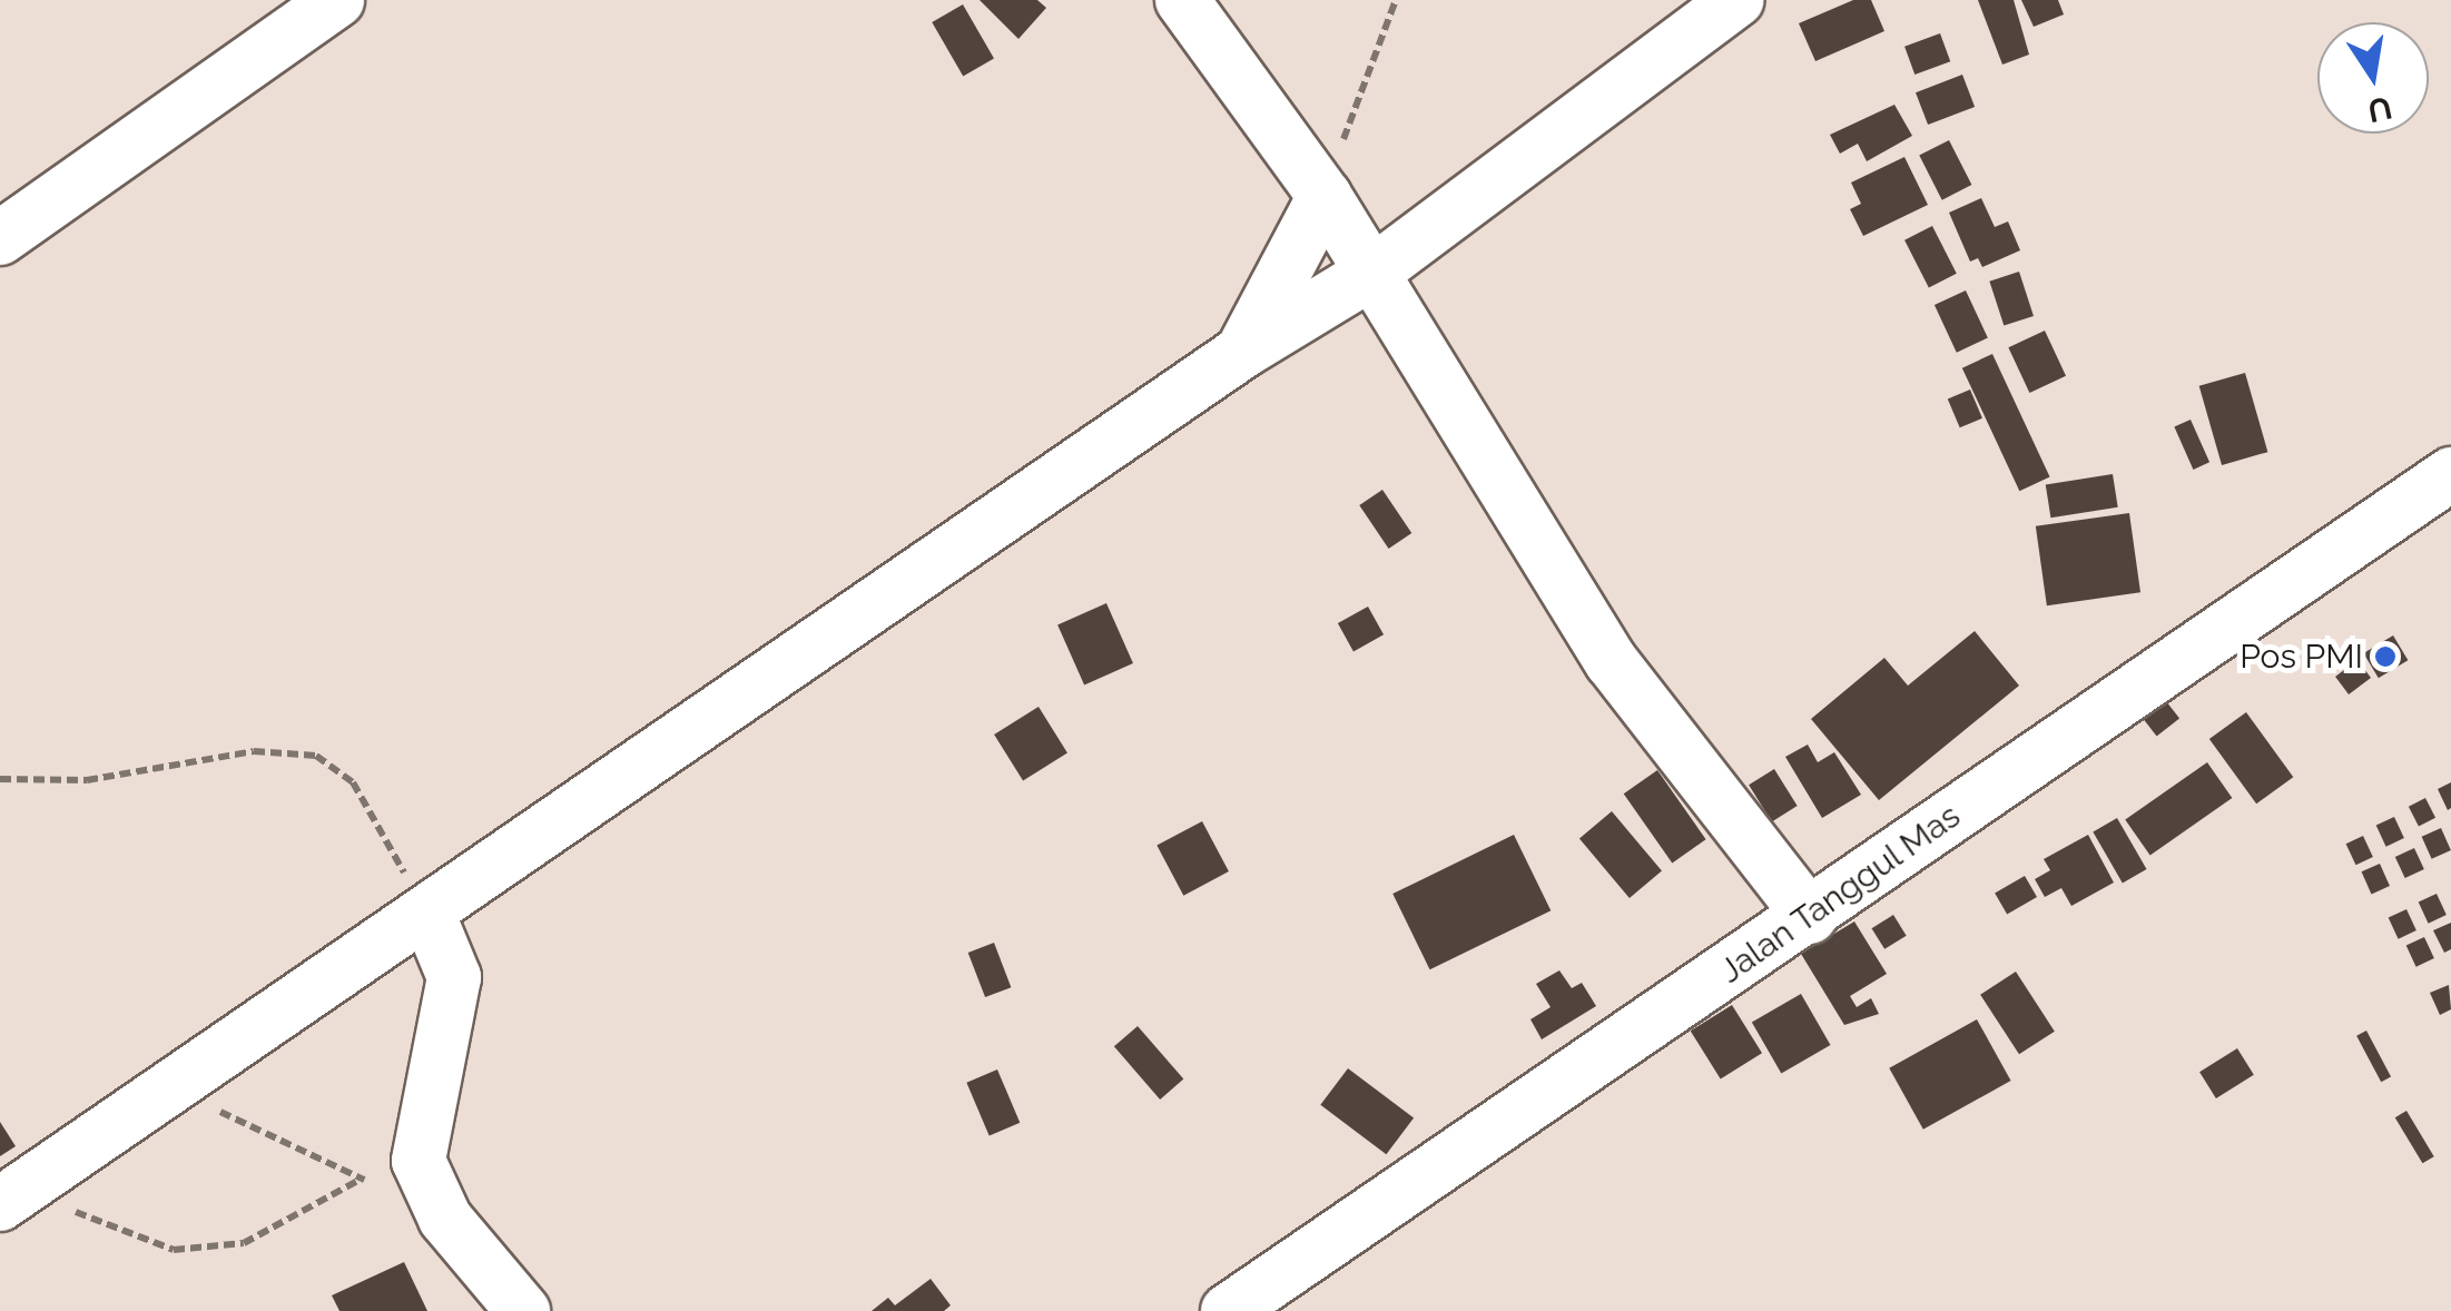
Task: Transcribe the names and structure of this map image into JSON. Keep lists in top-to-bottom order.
{
  "streets": {
    "street": ["Jalan Tanggul Mas"]
  },
  "places": ["Pos PMI"],
  "north": "bottom"
}
